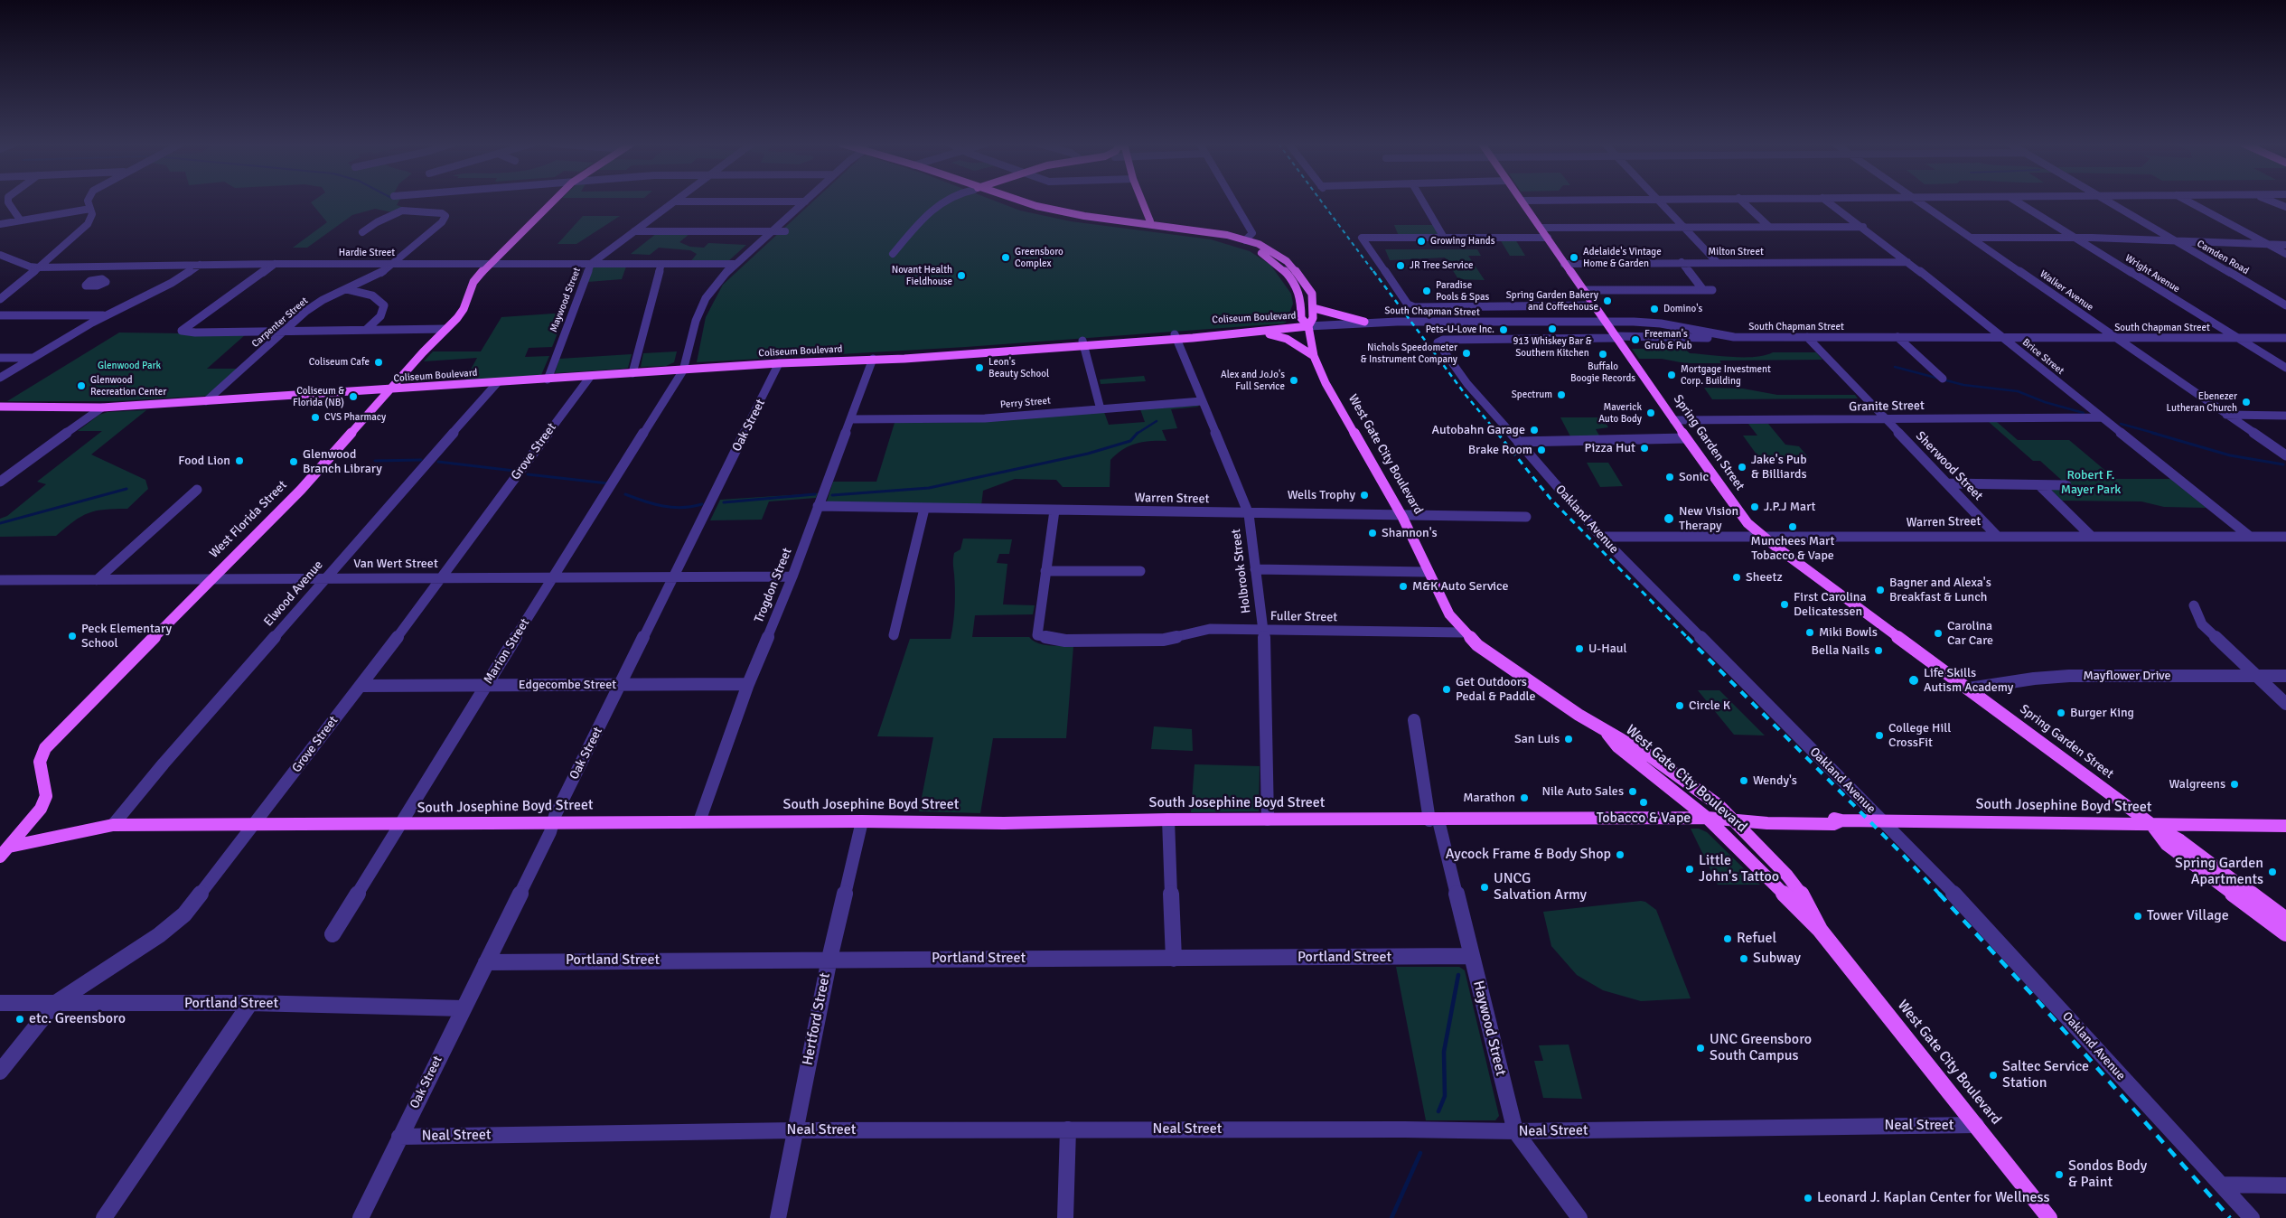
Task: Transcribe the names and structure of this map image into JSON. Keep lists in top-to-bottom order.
{
  "streets": {
    "main road": [
      "Coliseum Boulevard",
      "Spring Garden Street",
      "West Gate City Boulevard",
      "West Florida Street",
      "South Josephine Boyd Street"
    ],
    "street": [
      "Milton Street",
      "Hardie Street",
      "Camden Road",
      "Wright Avenue",
      "Walker Avenue",
      "Maywood Street",
      "South Chapman Street",
      "Carpenter Street",
      "Brice Street",
      "Perry Street",
      "Granite Street",
      "Oak Street",
      "Grove Street",
      "Sherwood Street",
      "Warren Street",
      "Oakland Avenue",
      "Van Wert Street",
      "Holbrook Street",
      "Trogdon Street",
      "Elwood Avenue",
      "Fuller Street",
      "Marion Street",
      "Mayflower Drive",
      "Edgecombe Street",
      "Portland Street",
      "Hertford Street",
      "Haywood Street",
      "Neal Street"
    ]
  },
  "crossings": [
    ["Milton Street", "Brice Street"],
    ["Milton Street", "Spring Garden Street"],
    ["Hardie Street", "Maywood Street"],
    ["Hardie Street", "Carpenter Street"],
    ["Hardie Street", "West Florida Street"],
    ["Hardie Street", "Marion Street"],
    ["Wright Avenue", "South Chapman Street"],
    ["Walker Avenue", "South Chapman Street"],
    ["Maywood Street", "Coliseum Boulevard"],
    ["South Chapman Street", "Coliseum Boulevard"],
    ["South Chapman Street", "Brice Street"],
    ["South Chapman Street", "Spring Garden Street"],
    ["South Chapman Street", "West Gate City Boulevard"],
    ["South Chapman Street", "Sherwood Street"],
    ["Coliseum Boulevard", "Carpenter Street"],
    ["Coliseum Boulevard", "Oak Street"],
    ["Coliseum Boulevard", "Grove Street"],
    ["Coliseum Boulevard", "West Gate City Boulevard"],
    ["Coliseum Boulevard", "West Florida Street"],
    ["Coliseum Boulevard", "Holbrook Street"],
    ["Coliseum Boulevard", "Trogdon Street"],
    ["Coliseum Boulevard", "Elwood Avenue"],
    ["Coliseum Boulevard", "Marion Street"],
    ["Brice Street", "Granite Street"],
    ["Brice Street", "Warren Street"],
    ["Perry Street", "Holbrook Street"],
    ["Perry Street", "Trogdon Street"],
    ["Granite Street", "Spring Garden Street"],
    ["Granite Street", "Sherwood Street"],
    ["Oak Street", "Van Wert Street"],
    ["Oak Street", "Edgecombe Street"],
    ["Oak Street", "South Josephine Boyd Street"],
    ["Oak Street", "Portland Street"],
    ["Oak Street", "Neal Street"],
    ["Spring Garden Street", "Warren Street"],
    ["Spring Garden Street", "Oakland Avenue"],
    ["Spring Garden Street", "Mayflower Drive"],
    ["Spring Garden Street", "South Josephine Boyd Street"],
    ["Grove Street", "Van Wert Street"],
    ["Grove Street", "Edgecombe Street"],
    ["Grove Street", "South Josephine Boyd Street"],
    ["Grove Street", "Portland Street"],
    ["West Gate City Boulevard", "Warren Street"],
    ["West Gate City Boulevard", "Fuller Street"],
    ["West Gate City Boulevard", "South Josephine Boyd Street"],
    ["West Gate City Boulevard", "Neal Street"],
    ["Sherwood Street", "Warren Street"],
    ["Warren Street", "Oakland Avenue"],
    ["Warren Street", "Holbrook Street"],
    ["Warren Street", "Trogdon Street"],
    ["West Florida Street", "Van Wert Street"],
    ["West Florida Street", "South Josephine Boyd Street"],
    ["Oakland Avenue", "South Josephine Boyd Street"],
    ["Van Wert Street", "Trogdon Street"],
    ["Van Wert Street", "Elwood Avenue"],
    ["Van Wert Street", "Marion Street"],
    ["Holbrook Street", "Fuller Street"],
    ["Holbrook Street", "South Josephine Boyd Street"],
    ["Trogdon Street", "Edgecombe Street"],
    ["Trogdon Street", "South Josephine Boyd Street"],
    ["Elwood Avenue", "South Josephine Boyd Street"],
    ["Marion Street", "Edgecombe Street"],
    ["Marion Street", "South Josephine Boyd Street"],
    ["South Josephine Boyd Street", "Hertford Street"],
    ["South Josephine Boyd Street", "Haywood Street"],
    ["Portland Street", "Hertford Street"],
    ["Portland Street", "Haywood Street"],
    ["Hertford Street", "Neal Street"],
    ["Haywood Street", "Neal Street"]
  ],
  "parks": ["Glenwood Park", "Robert F. Mayer Park"],
  "places": [
    "Growing Hands",
    "Greensboro Complex",
    "Adelaide's Vintage Home & Garden",
    "JR Tree Service",
    "Novant Health Fieldhouse",
    "Paradise Pools & Spas",
    "Spring Garden Bakery and Coffeehouse",
    "Domino's",
    "913 Whiskey Bar & Southern Kitchen",
    "Pets-U-Love Inc.",
    "Freeman's Grub & Pub",
    "Nichols Speedometer & Instrument Company",
    "Buffalo Boogie Records",
    "Coliseum Cafe",
    "Leon's Beauty School",
    "Mortgage Investment Corp. Building",
    "Alex and JoJo's Full Service",
    "Glenwood Recreation Center",
    "Spectrum",
    "Coliseum & Florida (NB)",
    "Ebenezer Lutheran Church",
    "Maverick Auto Body",
    "CVS Pharmacy",
    "Autobahn Garage",
    "Pizza Hut",
    "Brake Room",
    "Food Lion",
    "Glenwood Branch Library",
    "Jake's Pub & Billiards",
    "Sonic",
    "Wells Trophy",
    "J.P.J Mart",
    "New Vision Therapy",
    "Munchees Mart Tobacco & Vape",
    "Shannon's",
    "Sheetz",
    "M&K Auto Service",
    "Bagner and Alexa's Breakfast & Lunch",
    "First Carolina Delicatessen",
    "Miki Bowls",
    "Carolina Car Care",
    "Peck Elementary School",
    "U-Haul",
    "Bella Nails",
    "Life Skills Autism Academy",
    "Get Outdoors Pedal & Paddle",
    "Circle K",
    "Burger King",
    "College Hill CrossFit",
    "San Luis",
    "Wendy's",
    "Walgreens",
    "Nile Auto Sales",
    "Marathon",
    "Tobacco & Vape",
    "Aycock Frame & Body Shop",
    "Little John's Tattoo",
    "Spring Garden Apartments",
    "UNCG Salvation Army",
    "Tower Village",
    "Refuel",
    "Subway",
    "etc. Greensboro",
    "UNC Greensboro South Campus",
    "Saltec Service Station",
    "Sondos Body & Paint",
    "Leonard J. Kaplan Center for Wellness"
  ]
}
